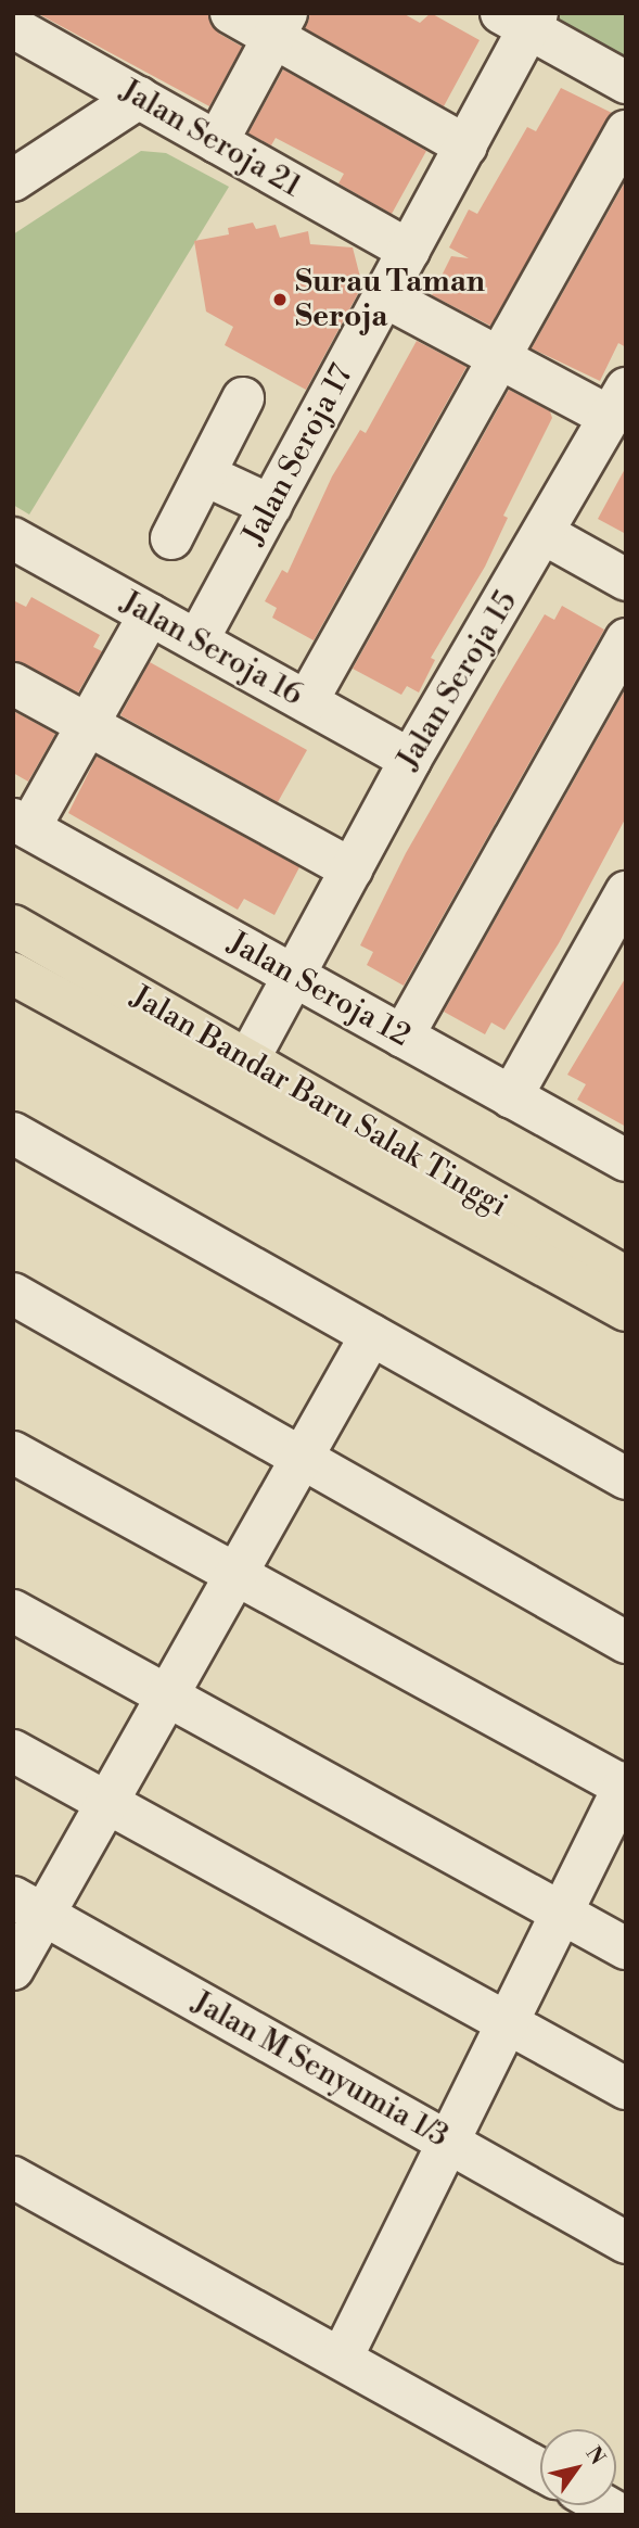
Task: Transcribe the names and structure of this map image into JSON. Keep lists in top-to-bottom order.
{
  "streets": {
    "main road": ["Jalan Bandar Baru Salak Tinggi"],
    "street": [
      "Jalan Seroja 21",
      "Jalan Seroja 17",
      "Jalan Seroja 16",
      "Jalan Seroja 15",
      "Jalan Seroja 12",
      "Jalan M Senyumia 1/3"
    ]
  },
  "crossings": [
    ["Jalan Seroja 21", "Jalan Seroja 17"],
    ["Jalan Seroja 17", "Jalan Seroja 16"],
    ["Jalan Seroja 16", "Jalan Seroja 15"],
    ["Jalan Seroja 15", "Jalan Seroja 12"],
    ["Jalan Seroja 15", "Jalan Bandar Baru Salak Tinggi"]
  ],
  "places": ["Surau Taman Seroja"],
  "north": "top right"
}
